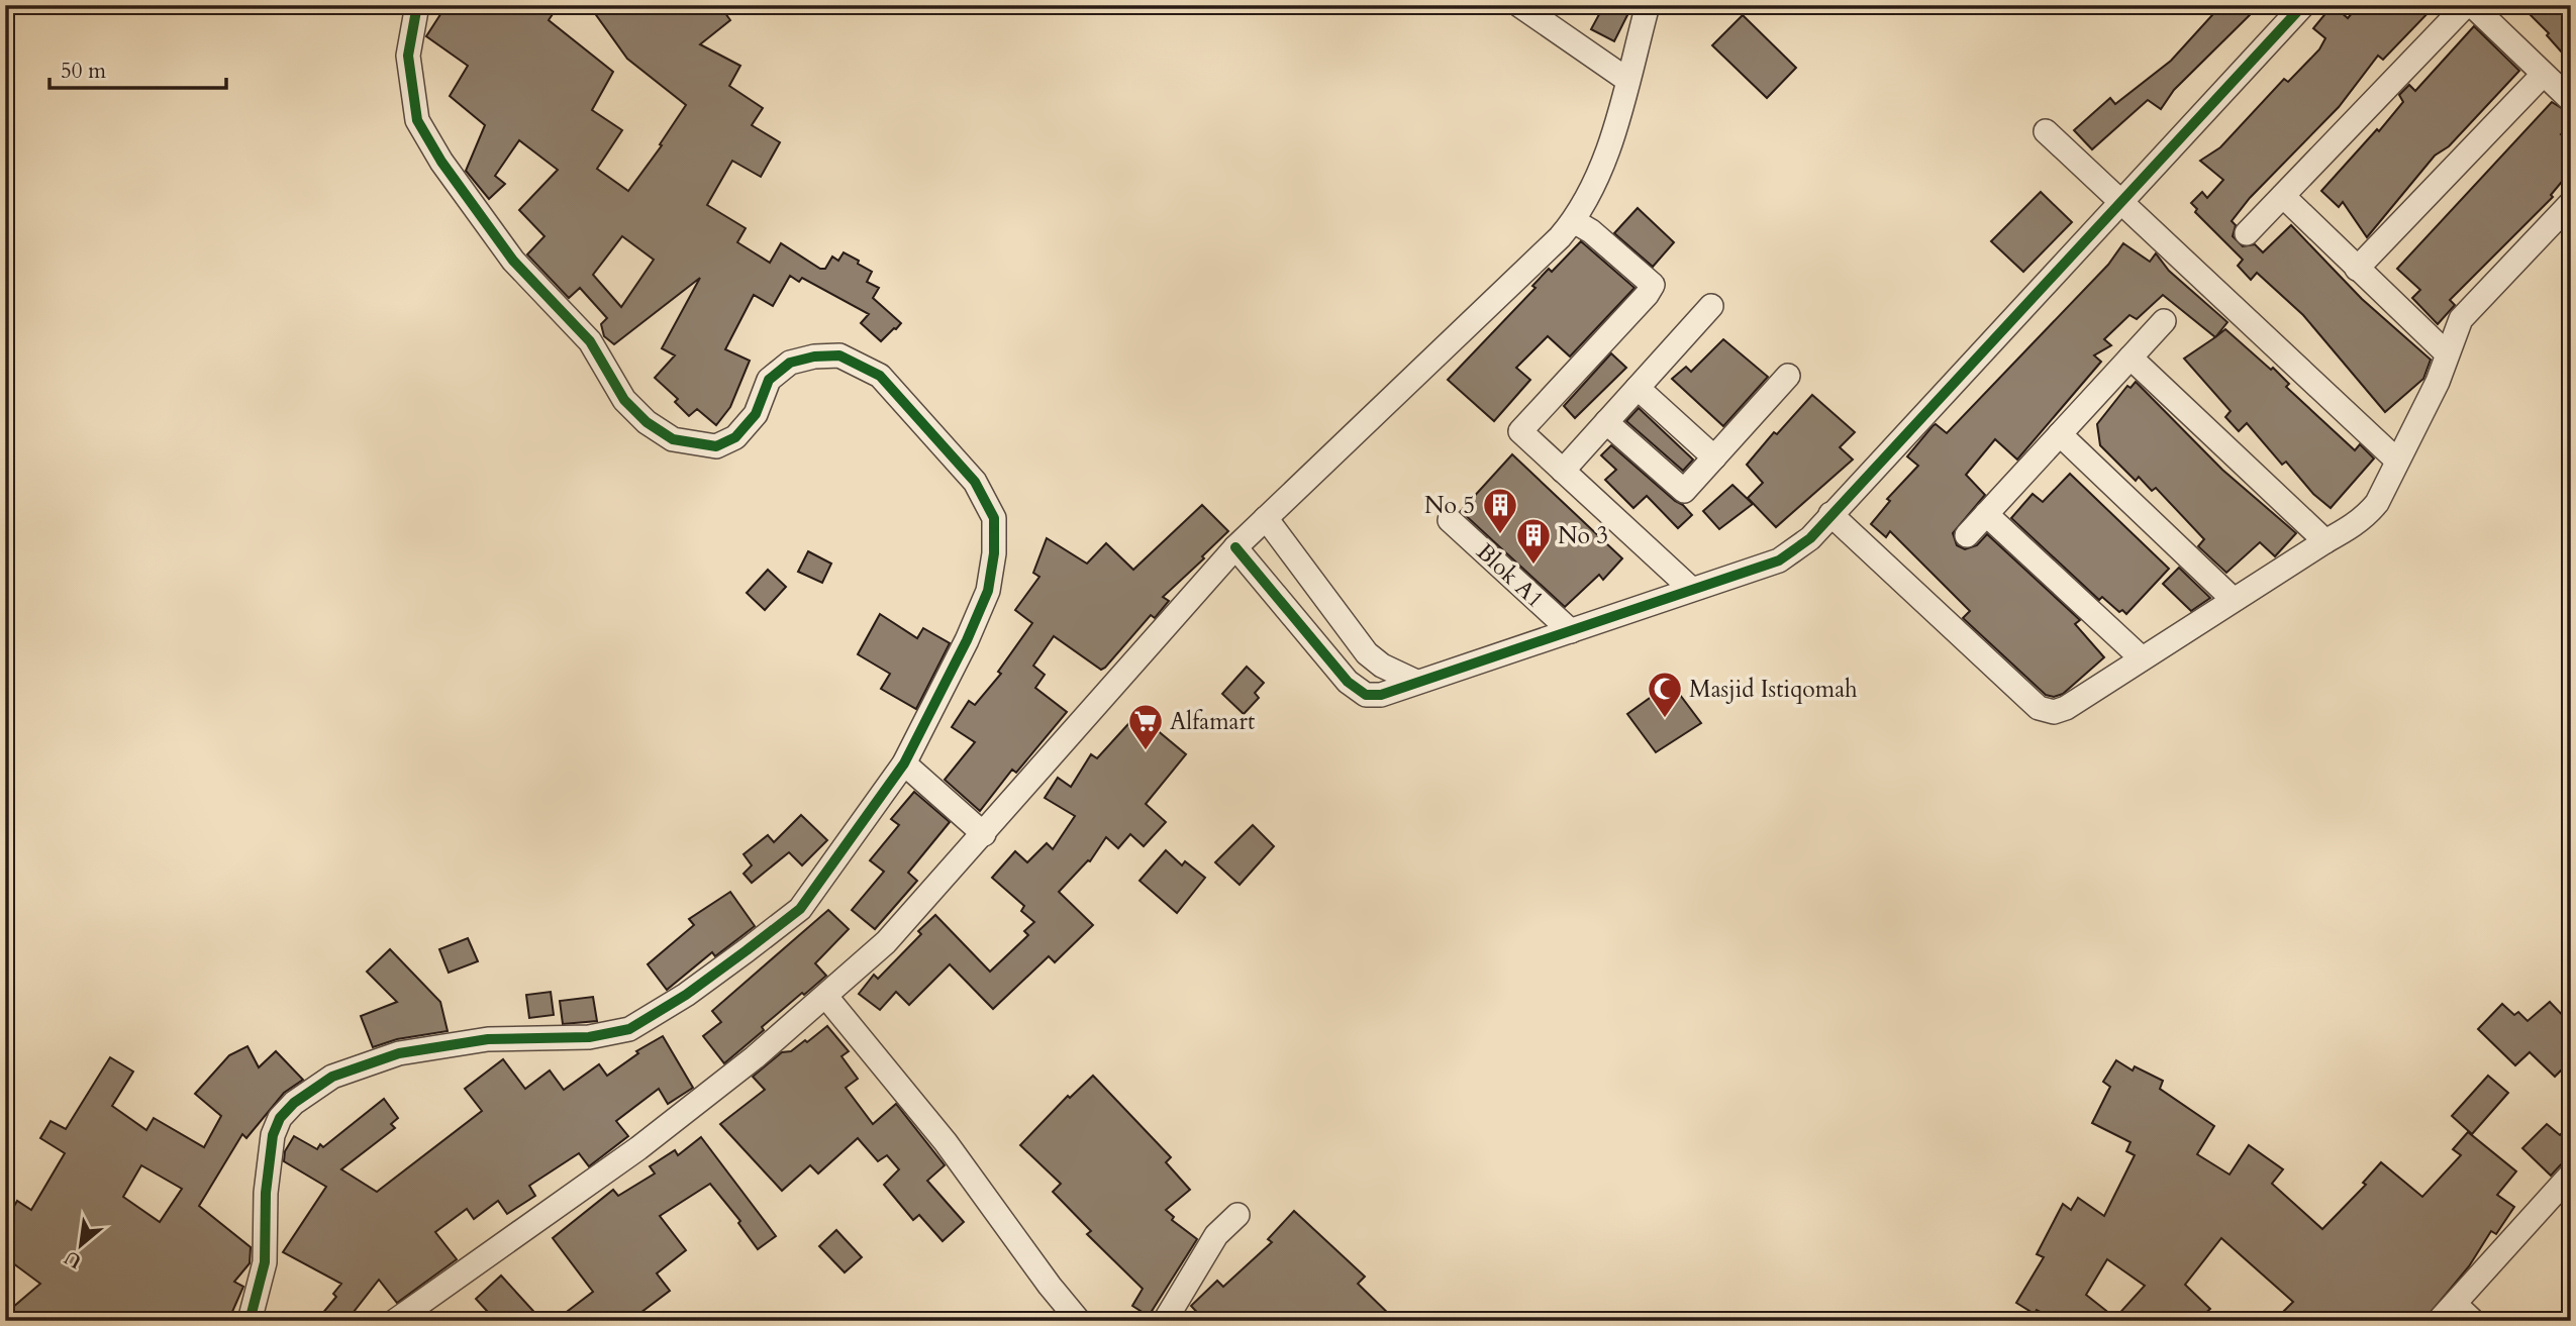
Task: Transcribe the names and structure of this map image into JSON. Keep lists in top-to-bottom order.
{
  "streets": {
    "street": ["Blok A1"]
  },
  "places": {
    "building": ["No 5", "No 3"],
    "mosque": ["Masjid Istiqomah"],
    "supermarket": ["Alfamart"]
  },
  "scale_bar": "50 m",
  "north": "bottom left"
}
